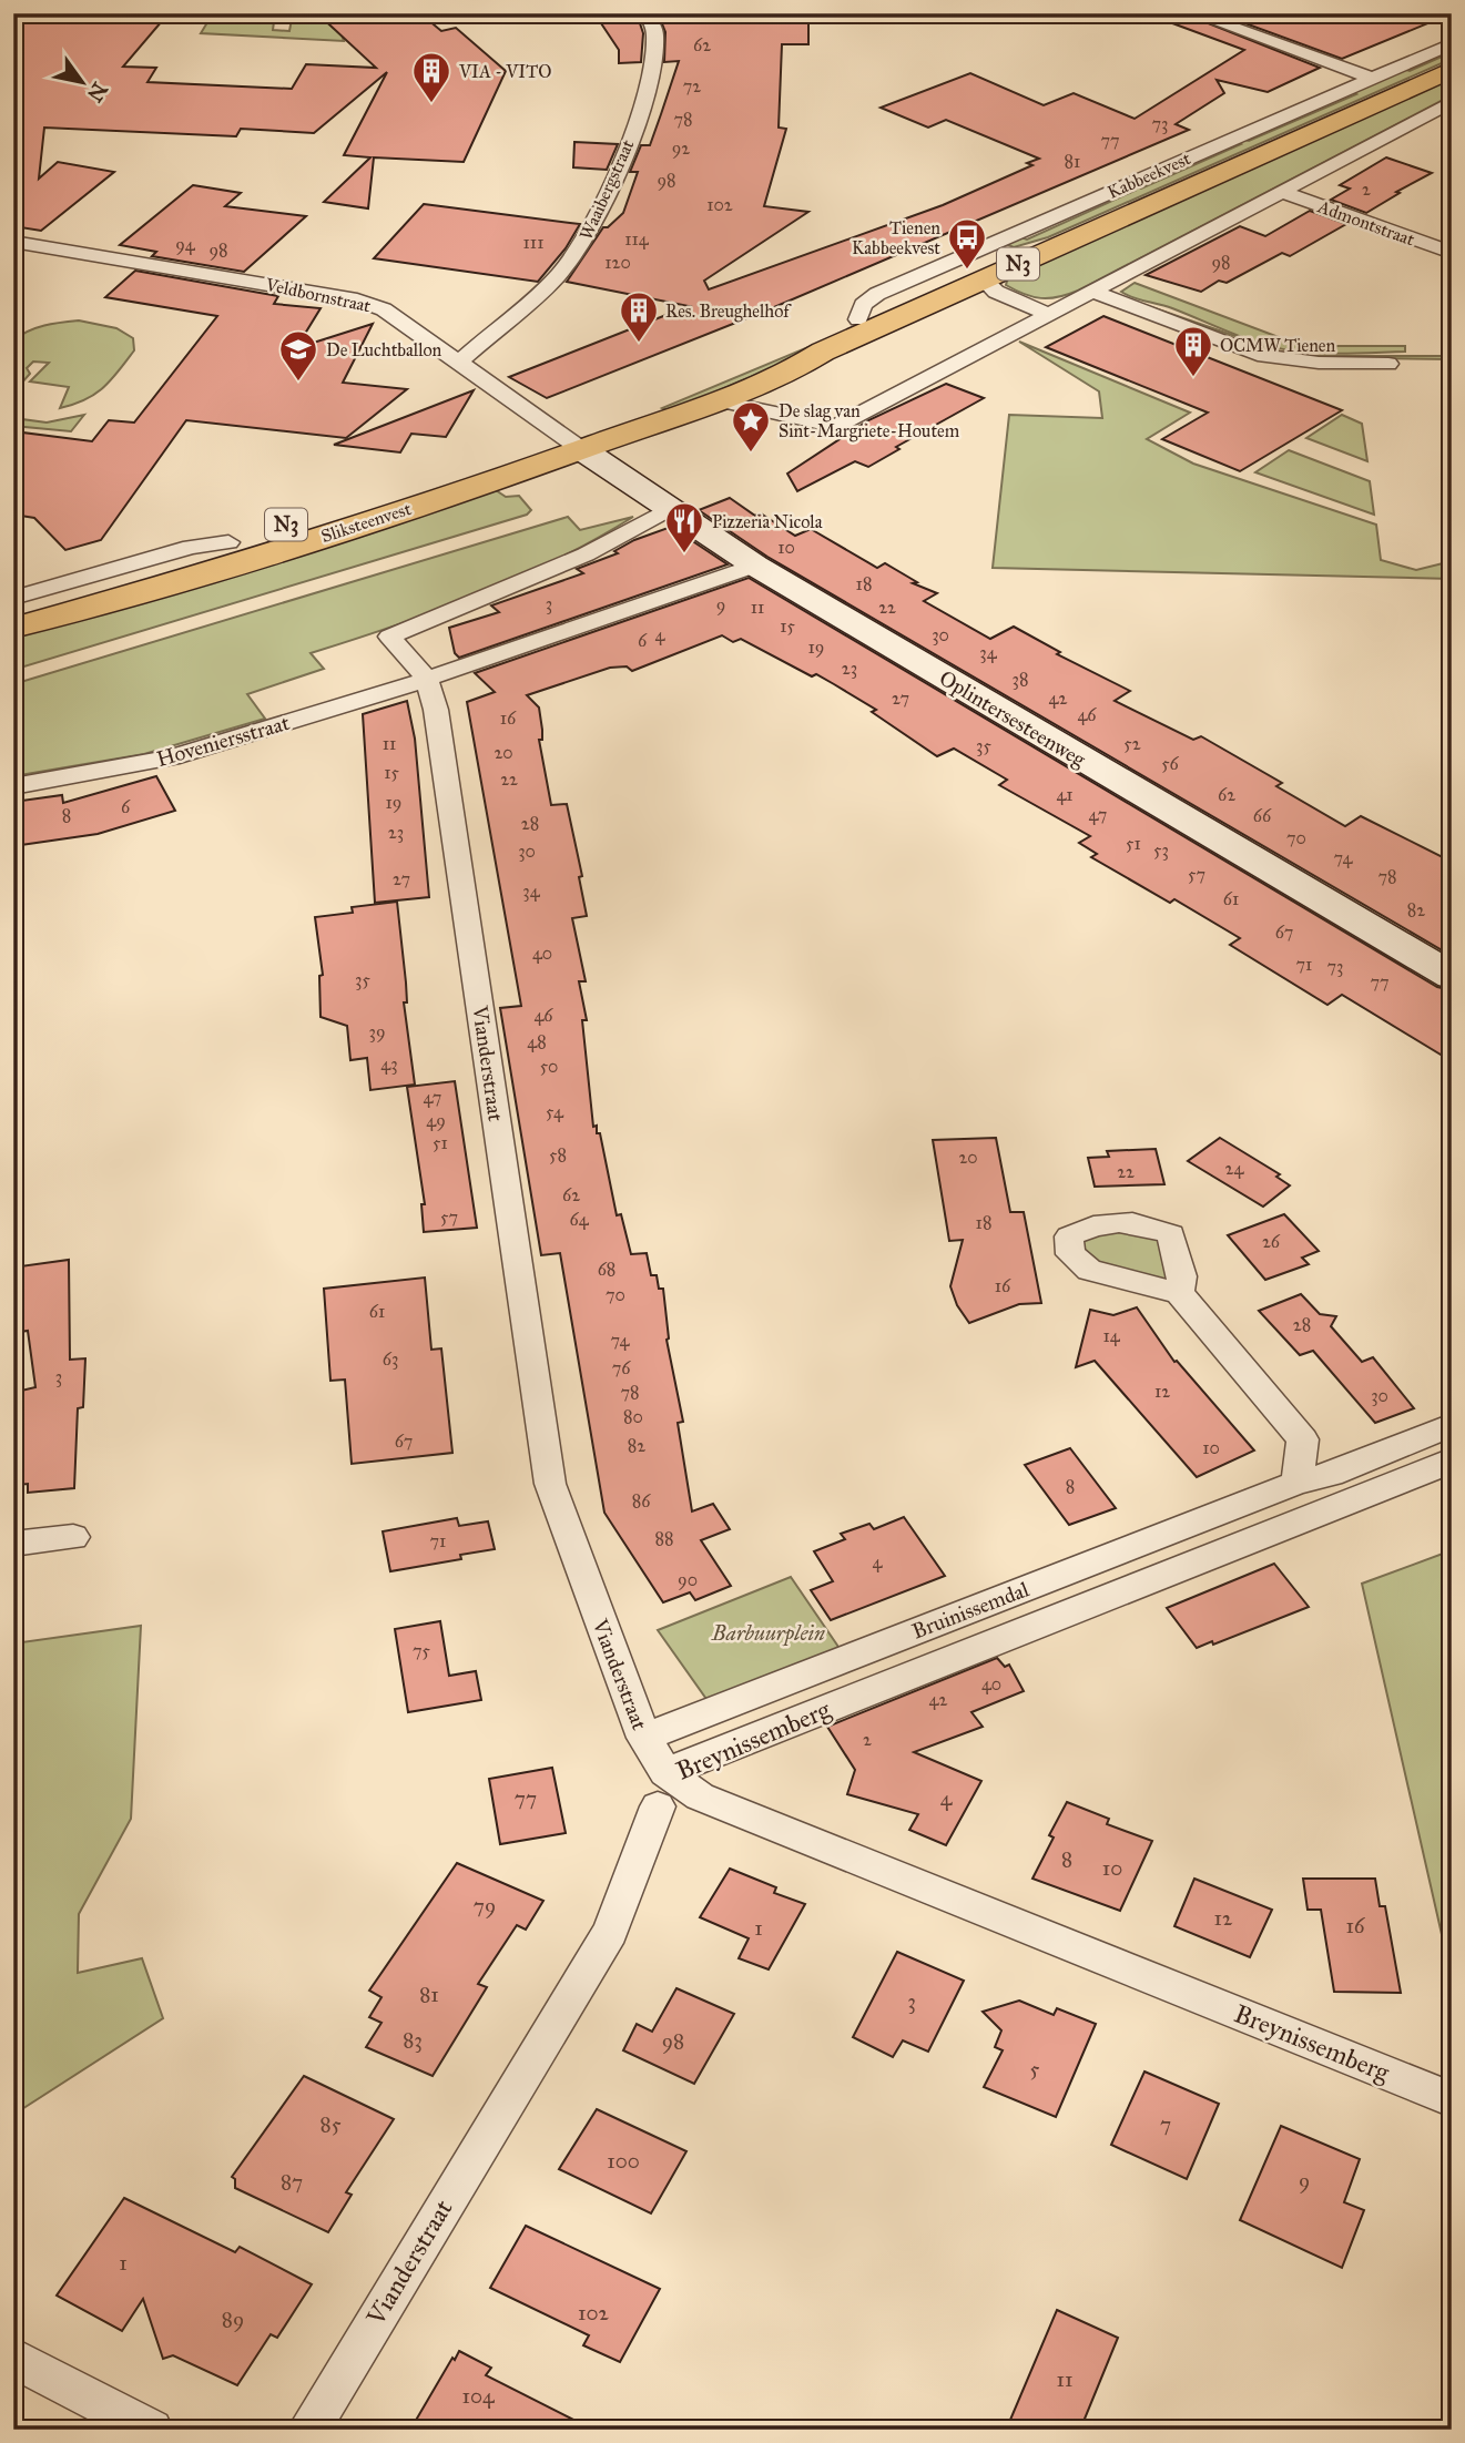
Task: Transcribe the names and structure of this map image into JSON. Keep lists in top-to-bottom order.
{
  "streets": {
    "main road": ["Kabbeekvest", "N3", "Sliksteenvest"],
    "street": [
      "Waaibergstraat",
      "Admontstraat",
      "Veldbornstraat",
      "Oplintersesteenweg",
      "Hoveniersstraat",
      "Vianderstraat",
      "Bruinissemdal",
      "Breynissemberg"
    ]
  },
  "crossings": [
    ["Kabbeekvest", "Veldbornstraat"],
    ["Kabbeekvest", "Sliksteenvest"],
    ["Kabbeekvest", "Oplintersesteenweg"],
    ["Waaibergstraat", "Veldbornstraat"],
    ["Veldbornstraat", "Sliksteenvest"],
    ["Veldbornstraat", "Oplintersesteenweg"],
    ["Sliksteenvest", "Oplintersesteenweg"],
    ["Hoveniersstraat", "Vianderstraat"],
    ["Vianderstraat", "Bruinissemdal"],
    ["Vianderstraat", "Breynissemberg"]
  ],
  "parks": ["Barbuurplein"],
  "places": {
    "building": ["VIA - VITO", "Res. Breughelhof", "OCMW Tienen"],
    "bus stop": ["Tienen Kabbeekvest"],
    "school or university": ["De Luchtballon"],
    "place": ["De slag van Sint-Margriete-Houtem"],
    "restaurant": ["Pizzeria Nicola"]
  },
  "house_numbers": [
    "62",
    "72",
    "78",
    "73",
    "77",
    "92",
    "81",
    "98",
    "2",
    "102",
    "114",
    "111",
    "94",
    "98",
    "120",
    "98",
    "10",
    "18",
    "3",
    "9",
    "11",
    "22",
    "15",
    "4",
    "30",
    "6",
    "19",
    "34",
    "23",
    "38",
    "27",
    "42",
    "46",
    "16",
    "11",
    "52",
    "35",
    "20",
    "56",
    "15",
    "22",
    "41",
    "62",
    "19",
    "6",
    "47",
    "8",
    "66",
    "28",
    "23",
    "70",
    "51",
    "53",
    "30",
    "74",
    "57",
    "78",
    "27",
    "34",
    "61",
    "82",
    "67",
    "40",
    "71",
    "73",
    "35",
    "77",
    "46",
    "39",
    "48",
    "43",
    "50",
    "47",
    "54",
    "49",
    "51",
    "58",
    "20",
    "24",
    "22",
    "62",
    "57",
    "64",
    "18",
    "26",
    "68",
    "16",
    "70",
    "61",
    "28",
    "14",
    "74",
    "63",
    "76",
    "3",
    "12",
    "78",
    "30",
    "80",
    "67",
    "82",
    "10",
    "8",
    "86",
    "88",
    "71",
    "4",
    "90",
    "75",
    "40",
    "42",
    "2",
    "77",
    "4",
    "8",
    "10",
    "79",
    "12",
    "16",
    "1",
    "81",
    "3",
    "83",
    "98",
    "5",
    "85",
    "7",
    "100",
    "9",
    "87",
    "1",
    "102",
    "89",
    "11",
    "104"
  ],
  "north": "bottom right"
}
